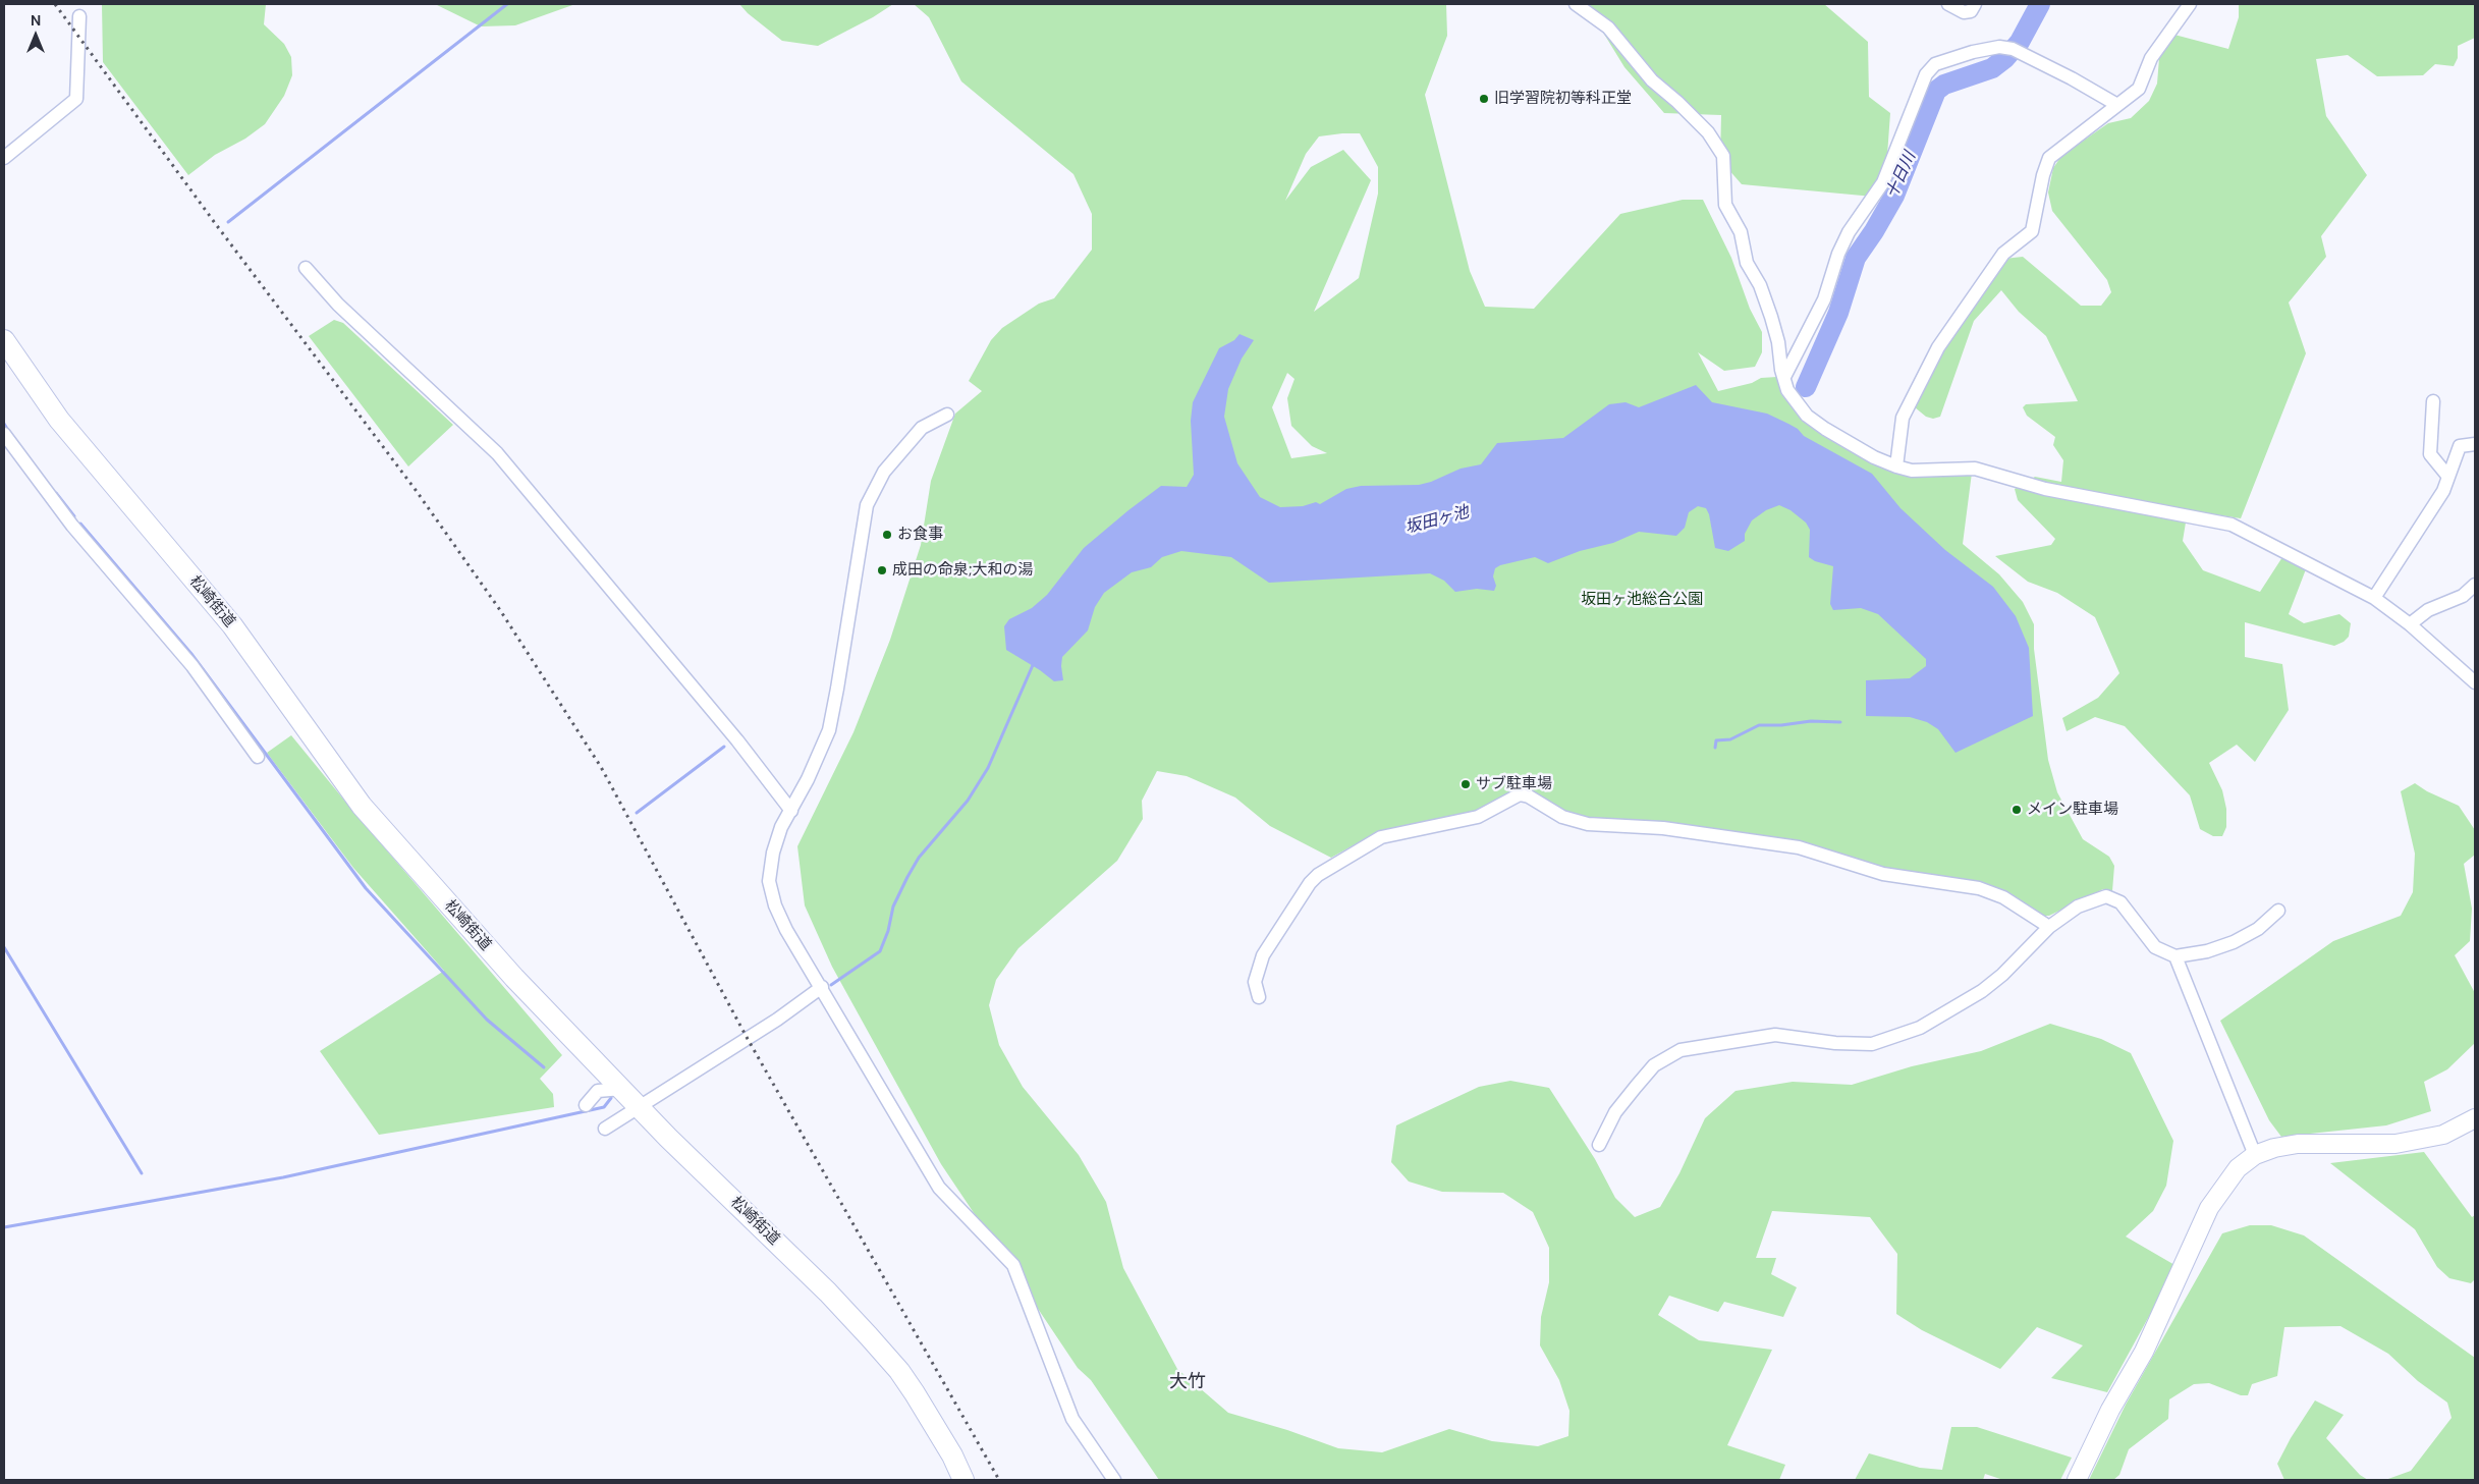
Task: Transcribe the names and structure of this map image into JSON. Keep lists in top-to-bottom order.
{
  "streets": {
    "main road": ["松崎街道"]
  },
  "districts": ["大竹"],
  "water": ["十日川", "坂田ヶ池"],
  "parks": ["坂田ヶ池総合公園"],
  "places": [
    "旧学習院初等科正堂",
    "お食事",
    "成田の命泉;大和の湯",
    "サブ駐車場",
    "メイン駐車場"
  ],
  "north": "top"
}
